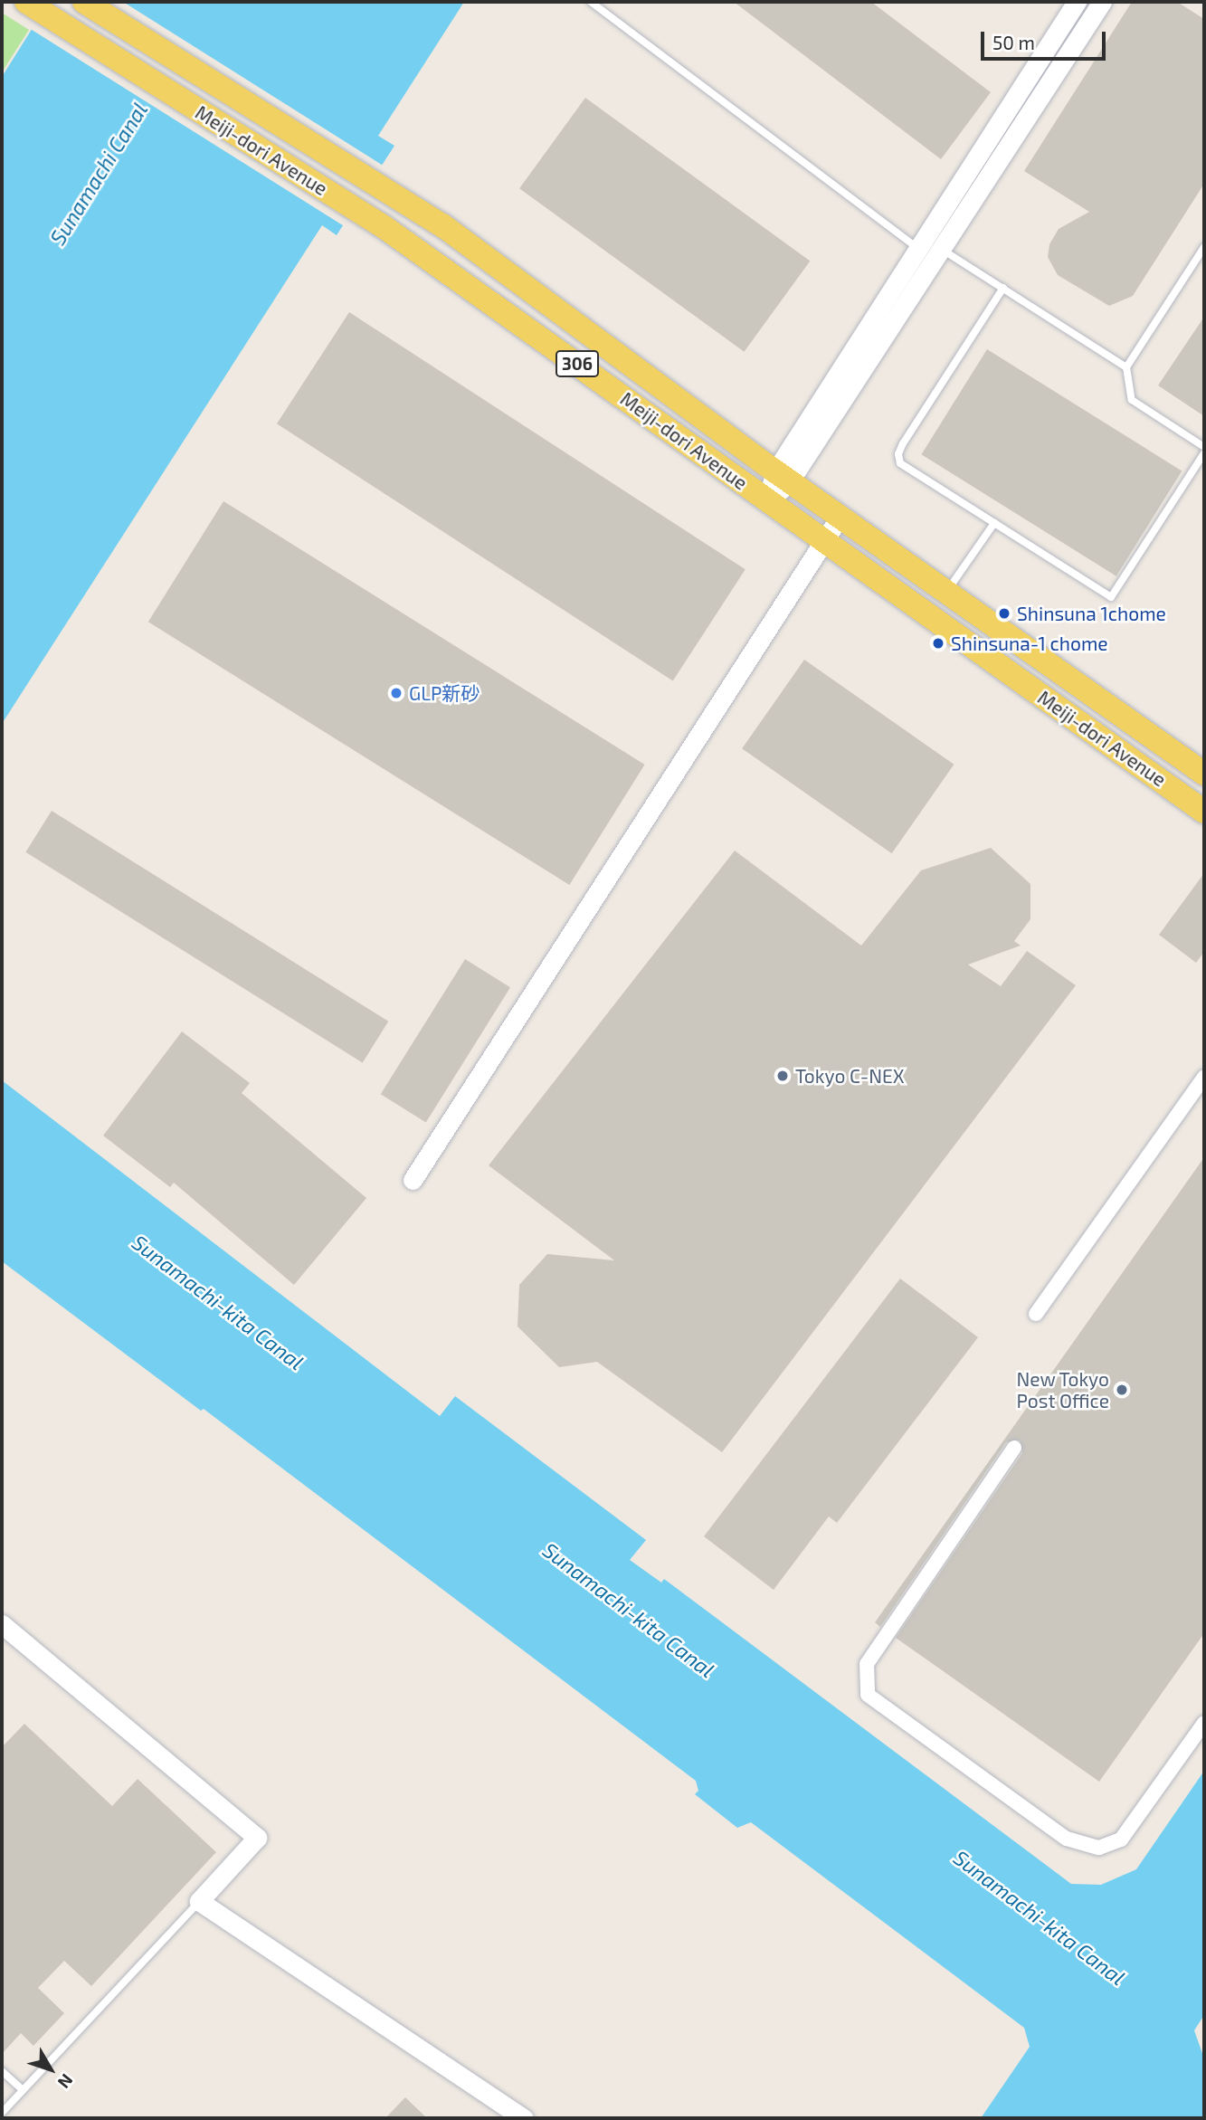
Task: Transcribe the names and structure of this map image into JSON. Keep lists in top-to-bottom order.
{
  "streets": {
    "main road": ["Meiji-dori Avenue", "306"]
  },
  "water": ["Sunamachi Canal", "Sunamachi-kita Canal"],
  "places": [
    "Shinsuna 1chome",
    "Shinsuna-1 chome",
    "GLP新砂",
    "Tokyo C-NEX",
    "New Tokyo Post Office"
  ],
  "scale_bar": "50 m",
  "north": "bottom right"
}
